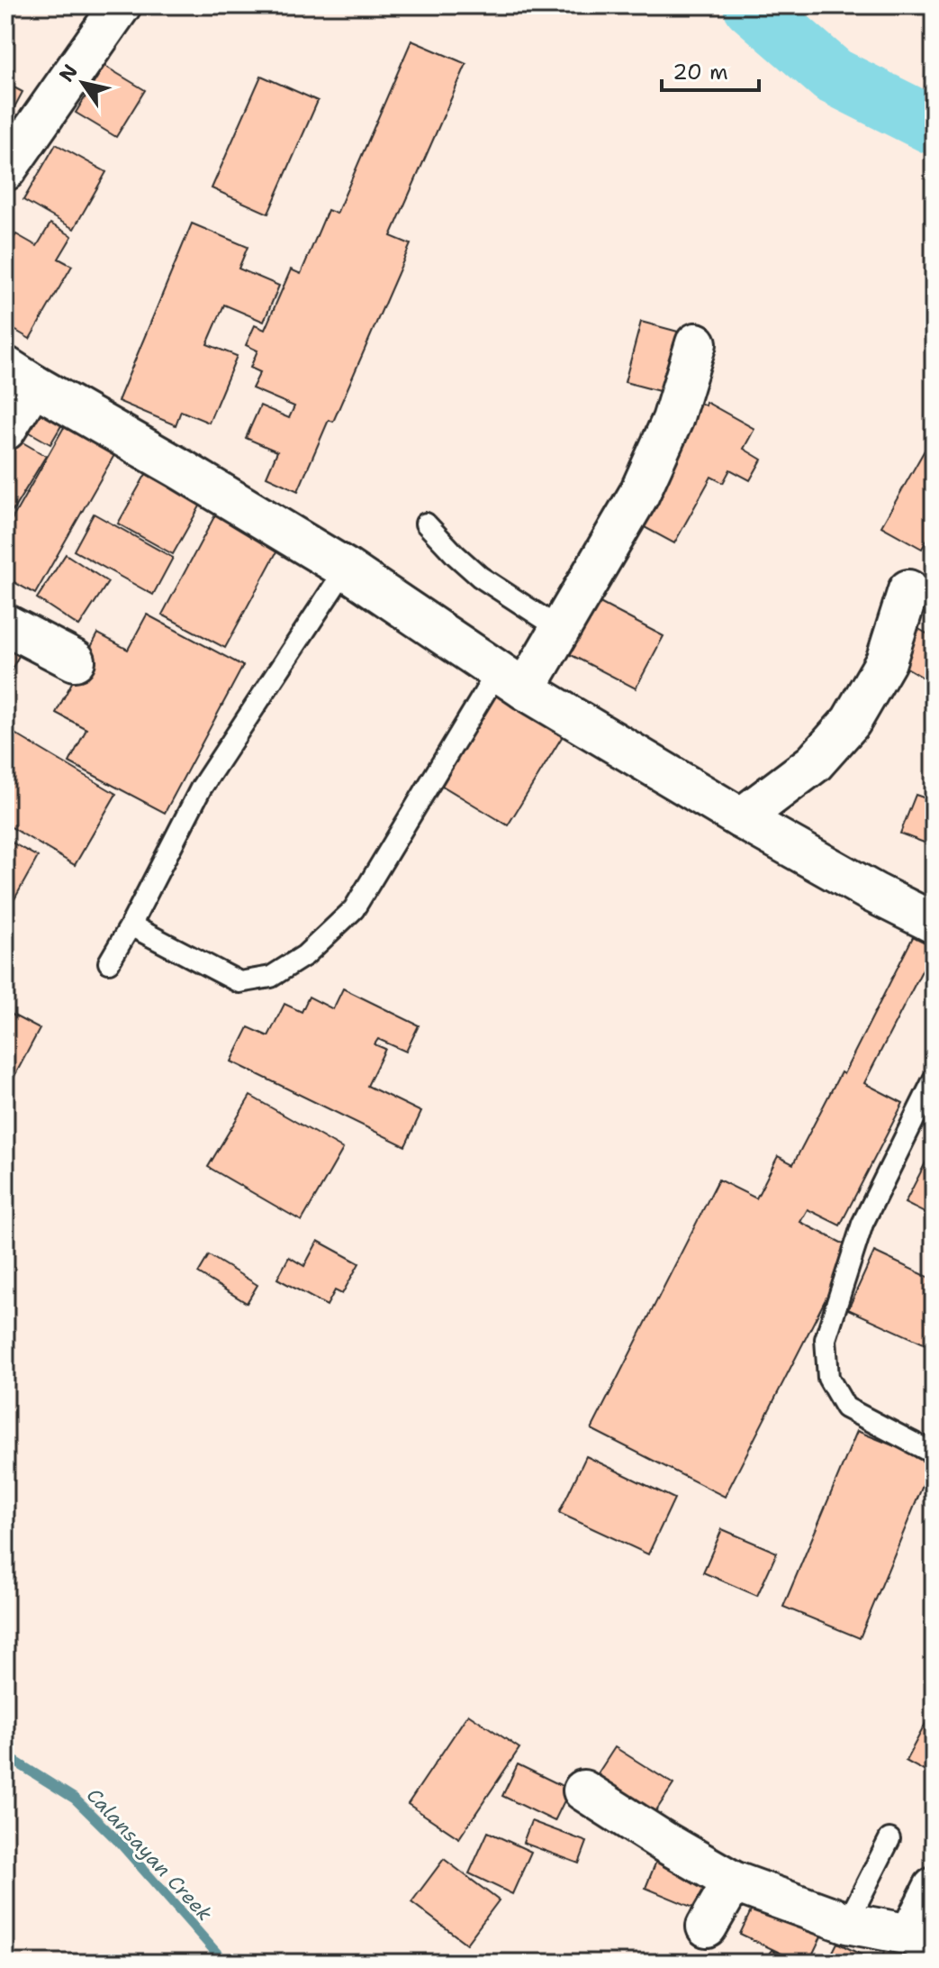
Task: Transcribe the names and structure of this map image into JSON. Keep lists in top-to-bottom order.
{
  "water": ["Calansayan Creek"],
  "scale_bar": "20 m",
  "north": "top left"
}
